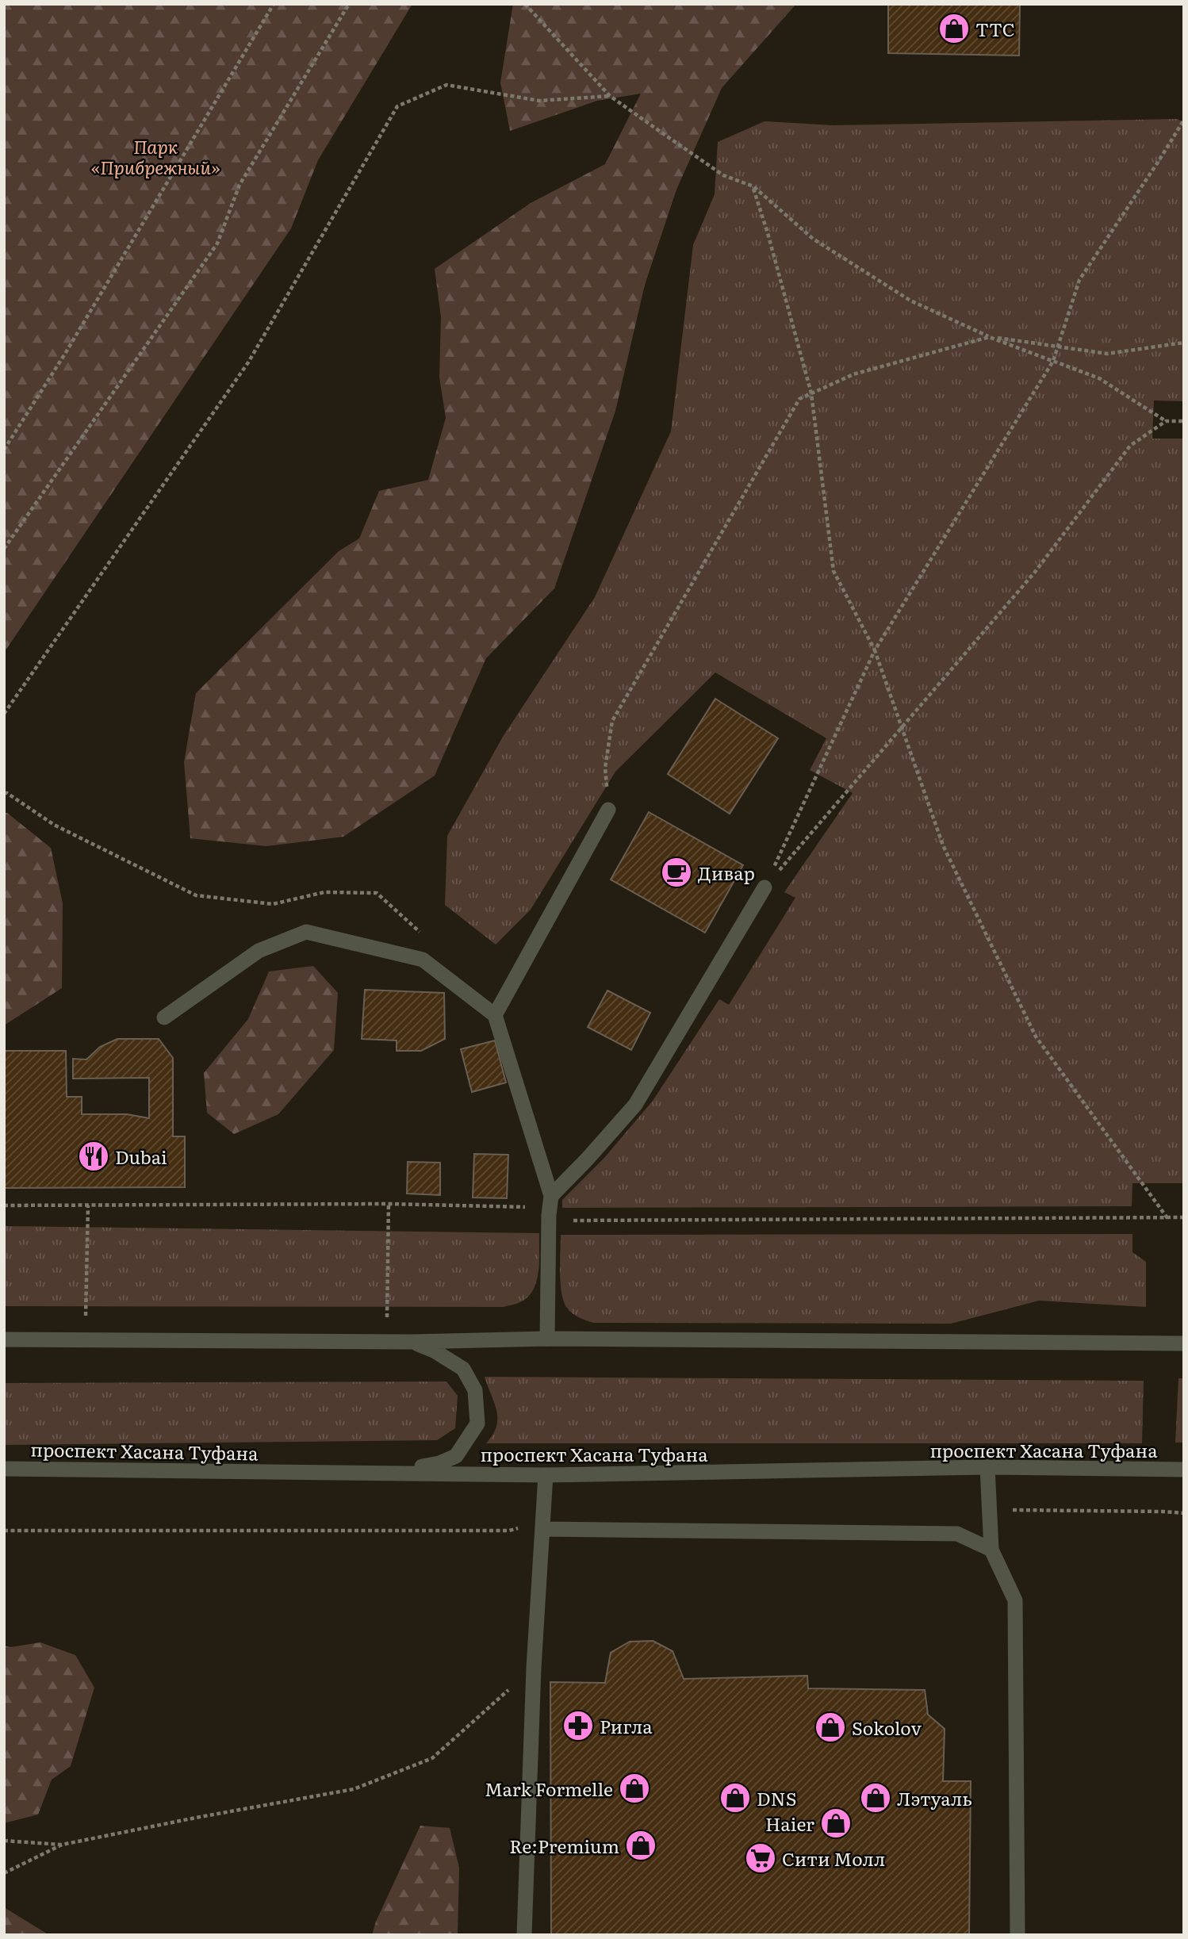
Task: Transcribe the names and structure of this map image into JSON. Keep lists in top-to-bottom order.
{
  "streets": {
    "street": ["проспект Хасана Туфана"]
  },
  "parks": ["Парк «Прибрежный»"],
  "places": {
    "shop": [
      "ТТС",
      "Sokolov",
      "Mark Formelle",
      "DNS",
      "Лэтуаль",
      "Haier",
      "Re:Premium"
    ],
    "cafe": ["Дивар"],
    "restaurant": ["Dubai"],
    "pharmacy": ["Ригла"],
    "supermarket": ["Сити Молл"]
  }
}
